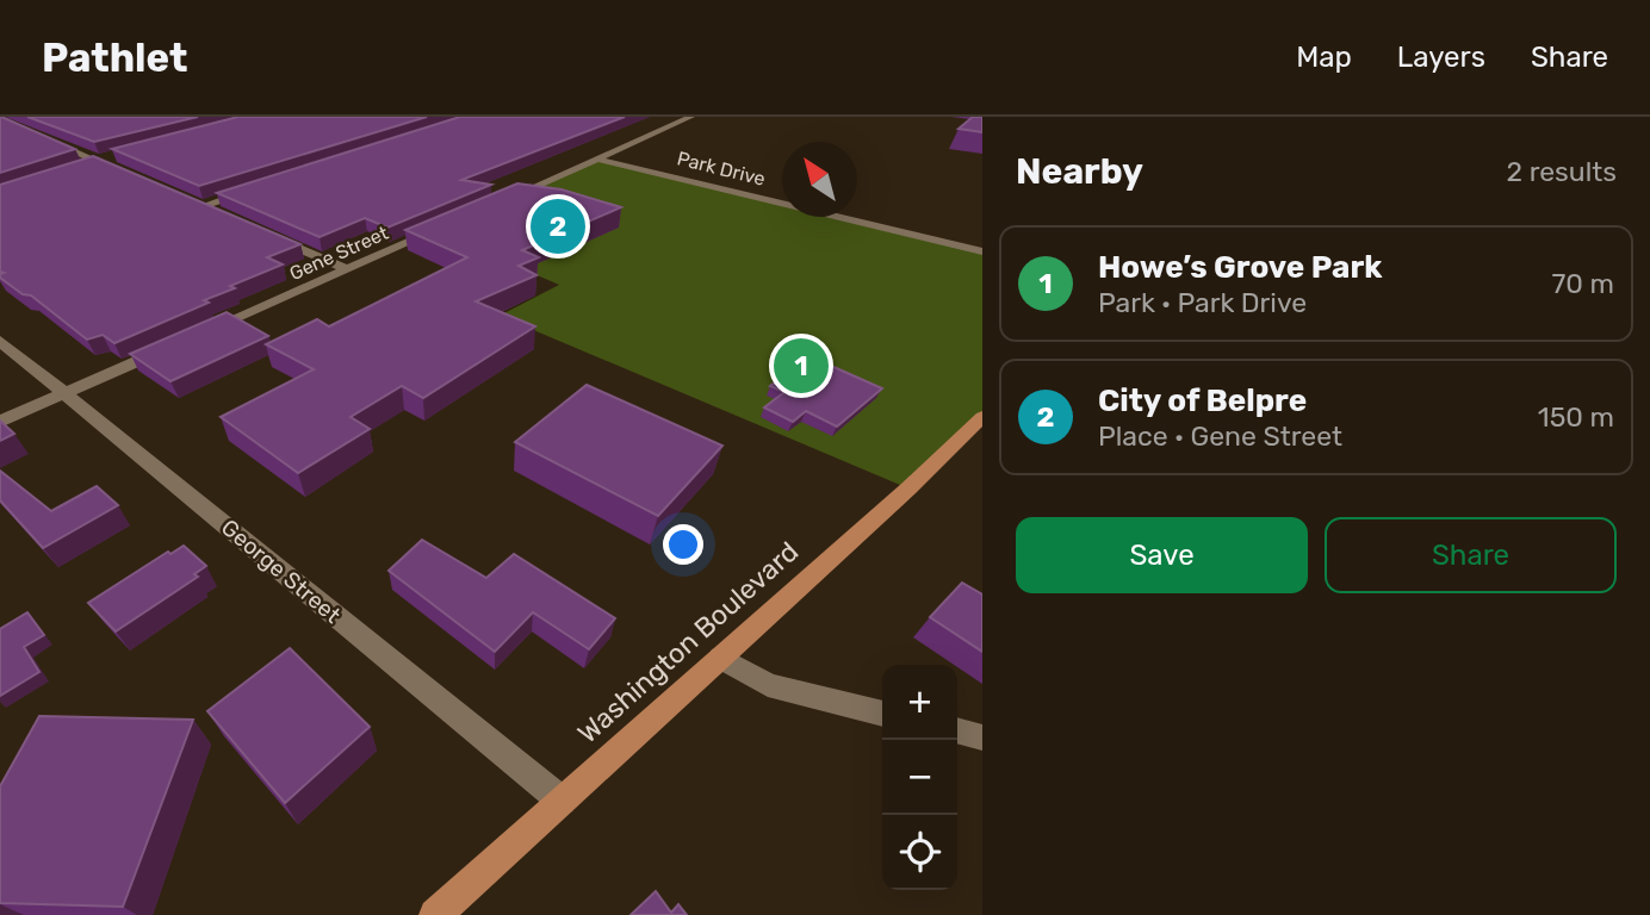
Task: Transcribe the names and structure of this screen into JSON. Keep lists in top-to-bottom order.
{
  "streets": {
    "main road": ["Washington Boulevard"],
    "street": ["Park Drive", "Gene Street", "George Street"]
  },
  "crossings": [
    ["George Street", "Washington Boulevard"]
  ],
  "north": "top left",
  "page": {
    "header": "Pathlet",
    "nav": ["Map", "Layers", "Share"],
    "heading": ["Nearby", "2 results"],
    "pins": ["2", "1"],
    "list": [
      {
        "mark": "1",
        "name": "Howe’s Grove Park",
        "note": "Park · Park Drive",
        "value": "70 m"
      },
      {
        "mark": "2",
        "name": "City of Belpre",
        "note": "Place · Gene Street",
        "value": "150 m"
      }
    ],
    "buttons": ["Save", "Share"],
    "map_buttons": ["+", "−"]
  }
}
